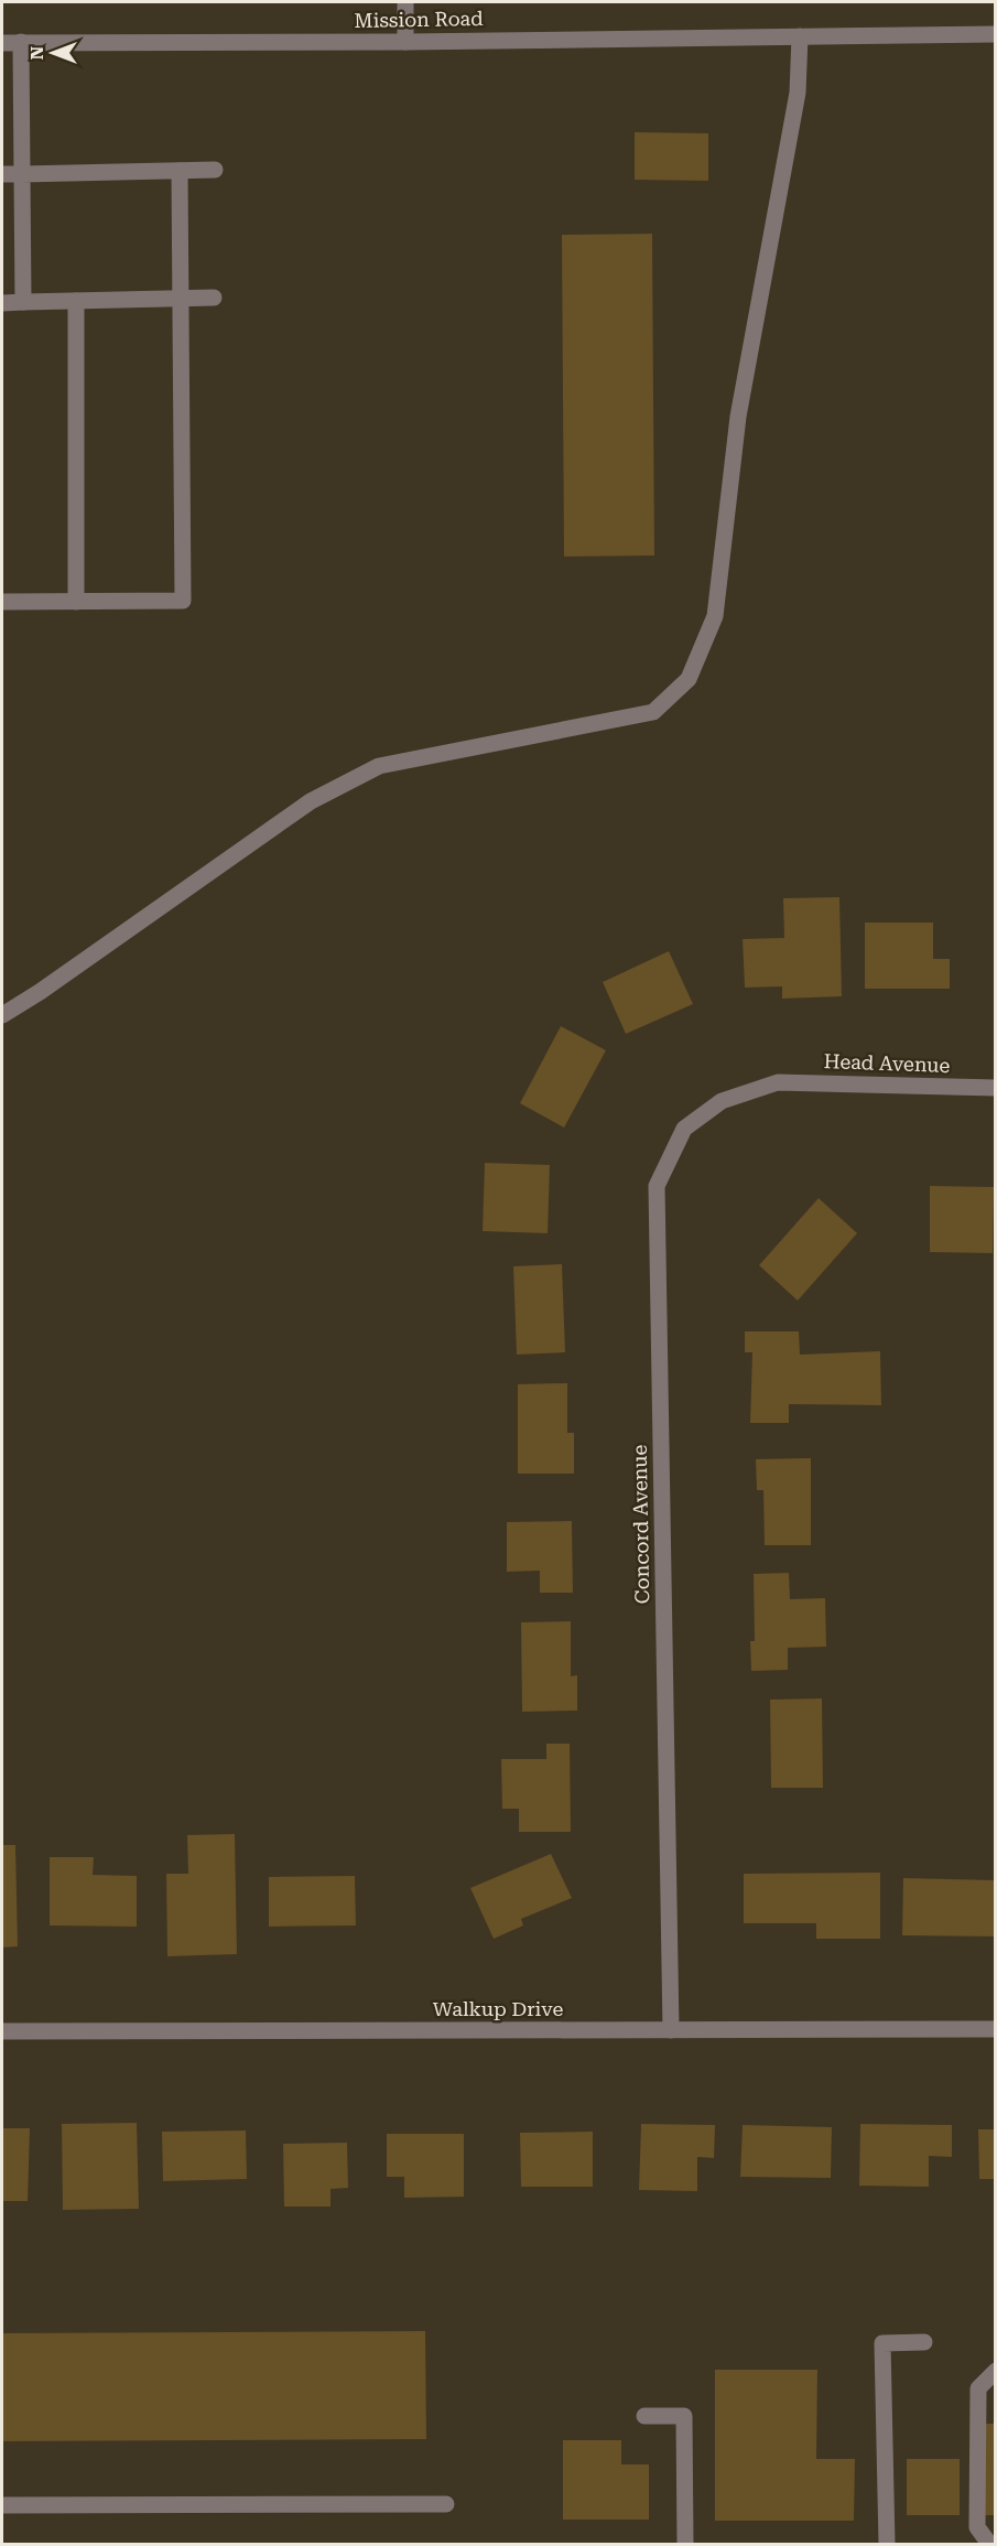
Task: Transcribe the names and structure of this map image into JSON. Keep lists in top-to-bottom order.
{
  "streets": {
    "street": [
      "Mission Road",
      "Head Avenue",
      "Concord Avenue",
      "Walkup Drive"
    ]
  },
  "crossings": [
    ["Head Avenue", "Concord Avenue"],
    ["Concord Avenue", "Walkup Drive"]
  ],
  "north": "left"
}
